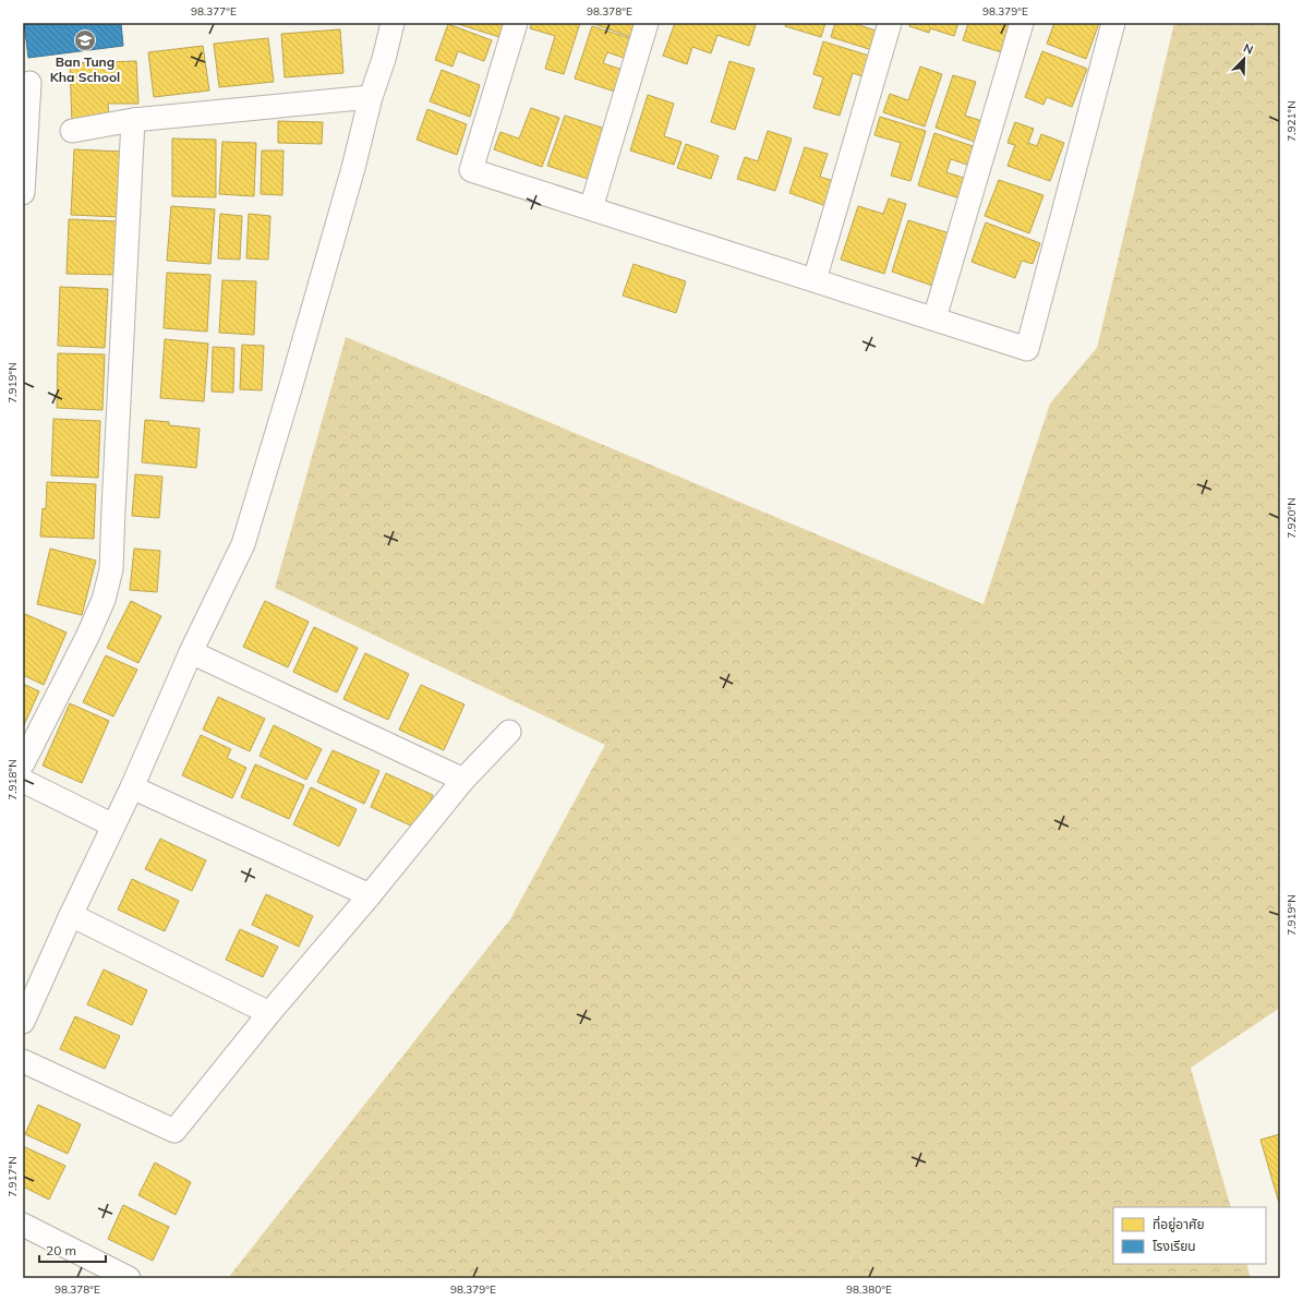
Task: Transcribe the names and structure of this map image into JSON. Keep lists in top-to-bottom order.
{
  "places": {
    "school or university": ["Ban Tung Kha School"]
  },
  "legend": ["ที่อยู่อาศัย", "โรงเรียน"],
  "scale_bar": "20 m",
  "north": "top right",
  "coordinates": [
    "98.377°E",
    "98.378°E",
    "98.379°E",
    "7.921°N",
    "7.919°N",
    "7.920°N",
    "7.918°N",
    "7.917°N",
    "98.380°E"
  ]
}
